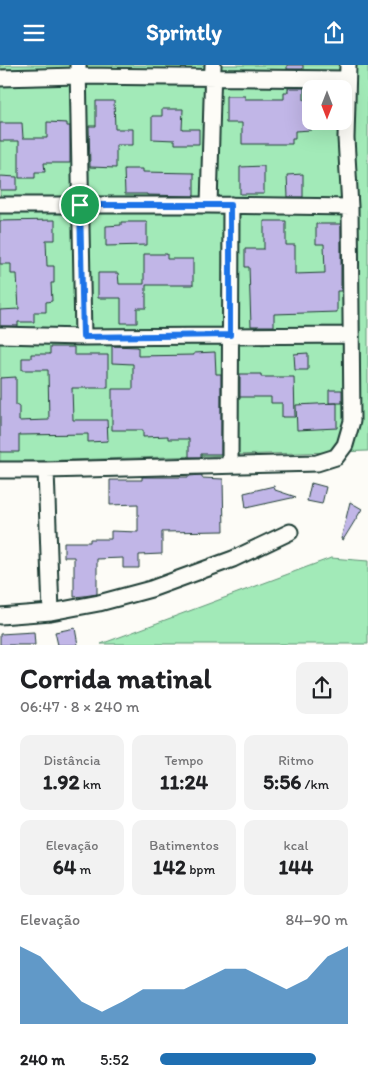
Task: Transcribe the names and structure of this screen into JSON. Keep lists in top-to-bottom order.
{
  "north": "bottom",
  "page": {
    "header": "Sprintly",
    "heading": ["Corrida matinal", "06:47 · 8 × 240 m"],
    "stats": [
      ["Distância", "1.92 km"],
      ["Tempo", "11:24"],
      ["Ritmo", "5:56 /km"],
      ["Elevação", "64 m"],
      ["Batimentos", "142 bpm"],
      ["kcal", "144"]
    ],
    "chart": ["Elevação", "84–90 m"],
    "list": [
      {
        "name": "240 m",
        "note": "5:52"
      }
    ]
  }
}
